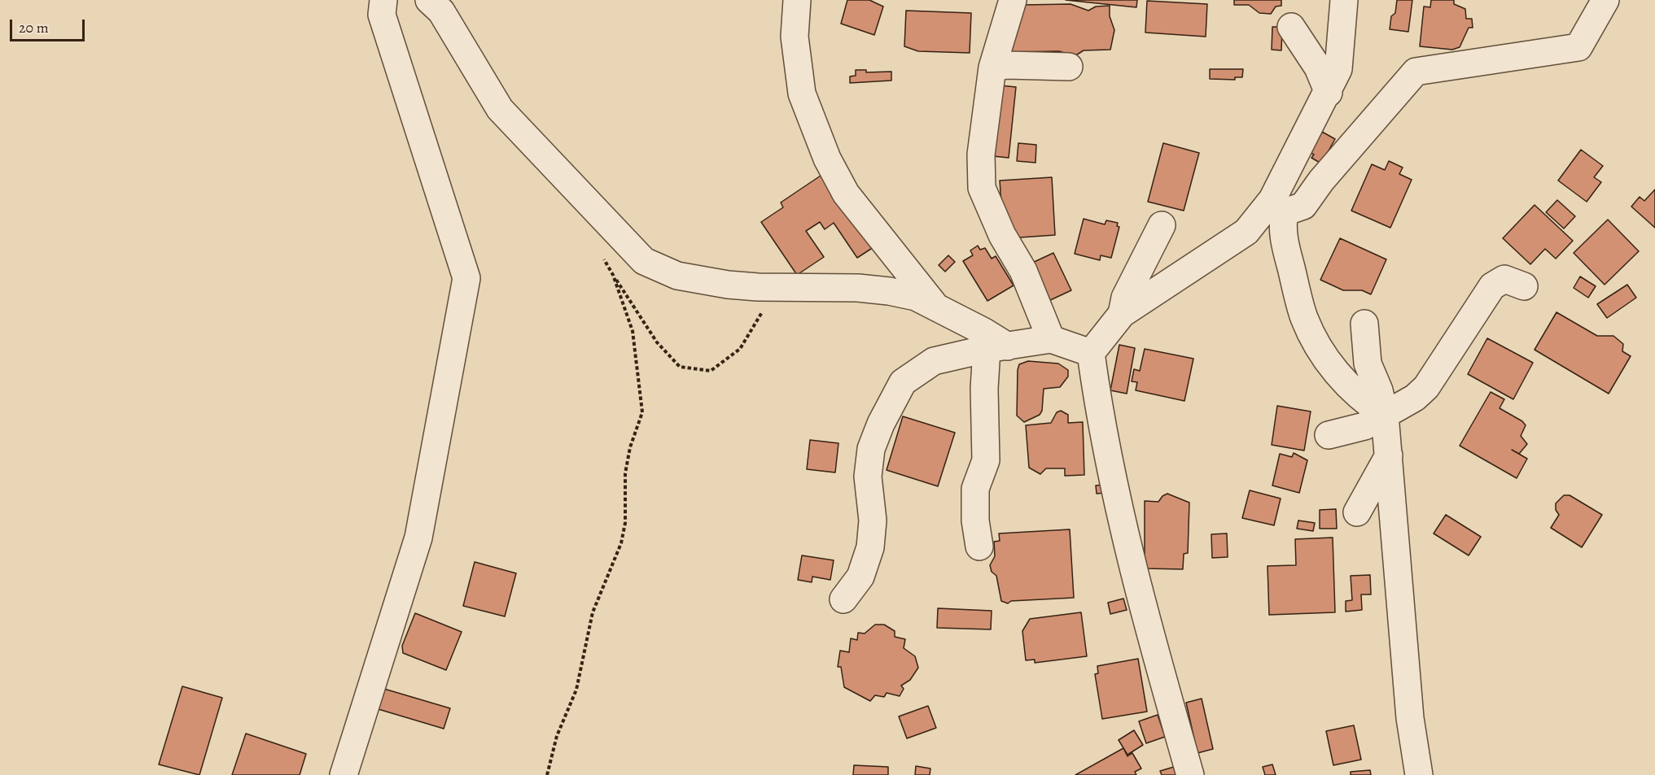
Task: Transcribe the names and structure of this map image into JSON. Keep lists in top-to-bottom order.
{
  "scale_bar": "20 m"
}
